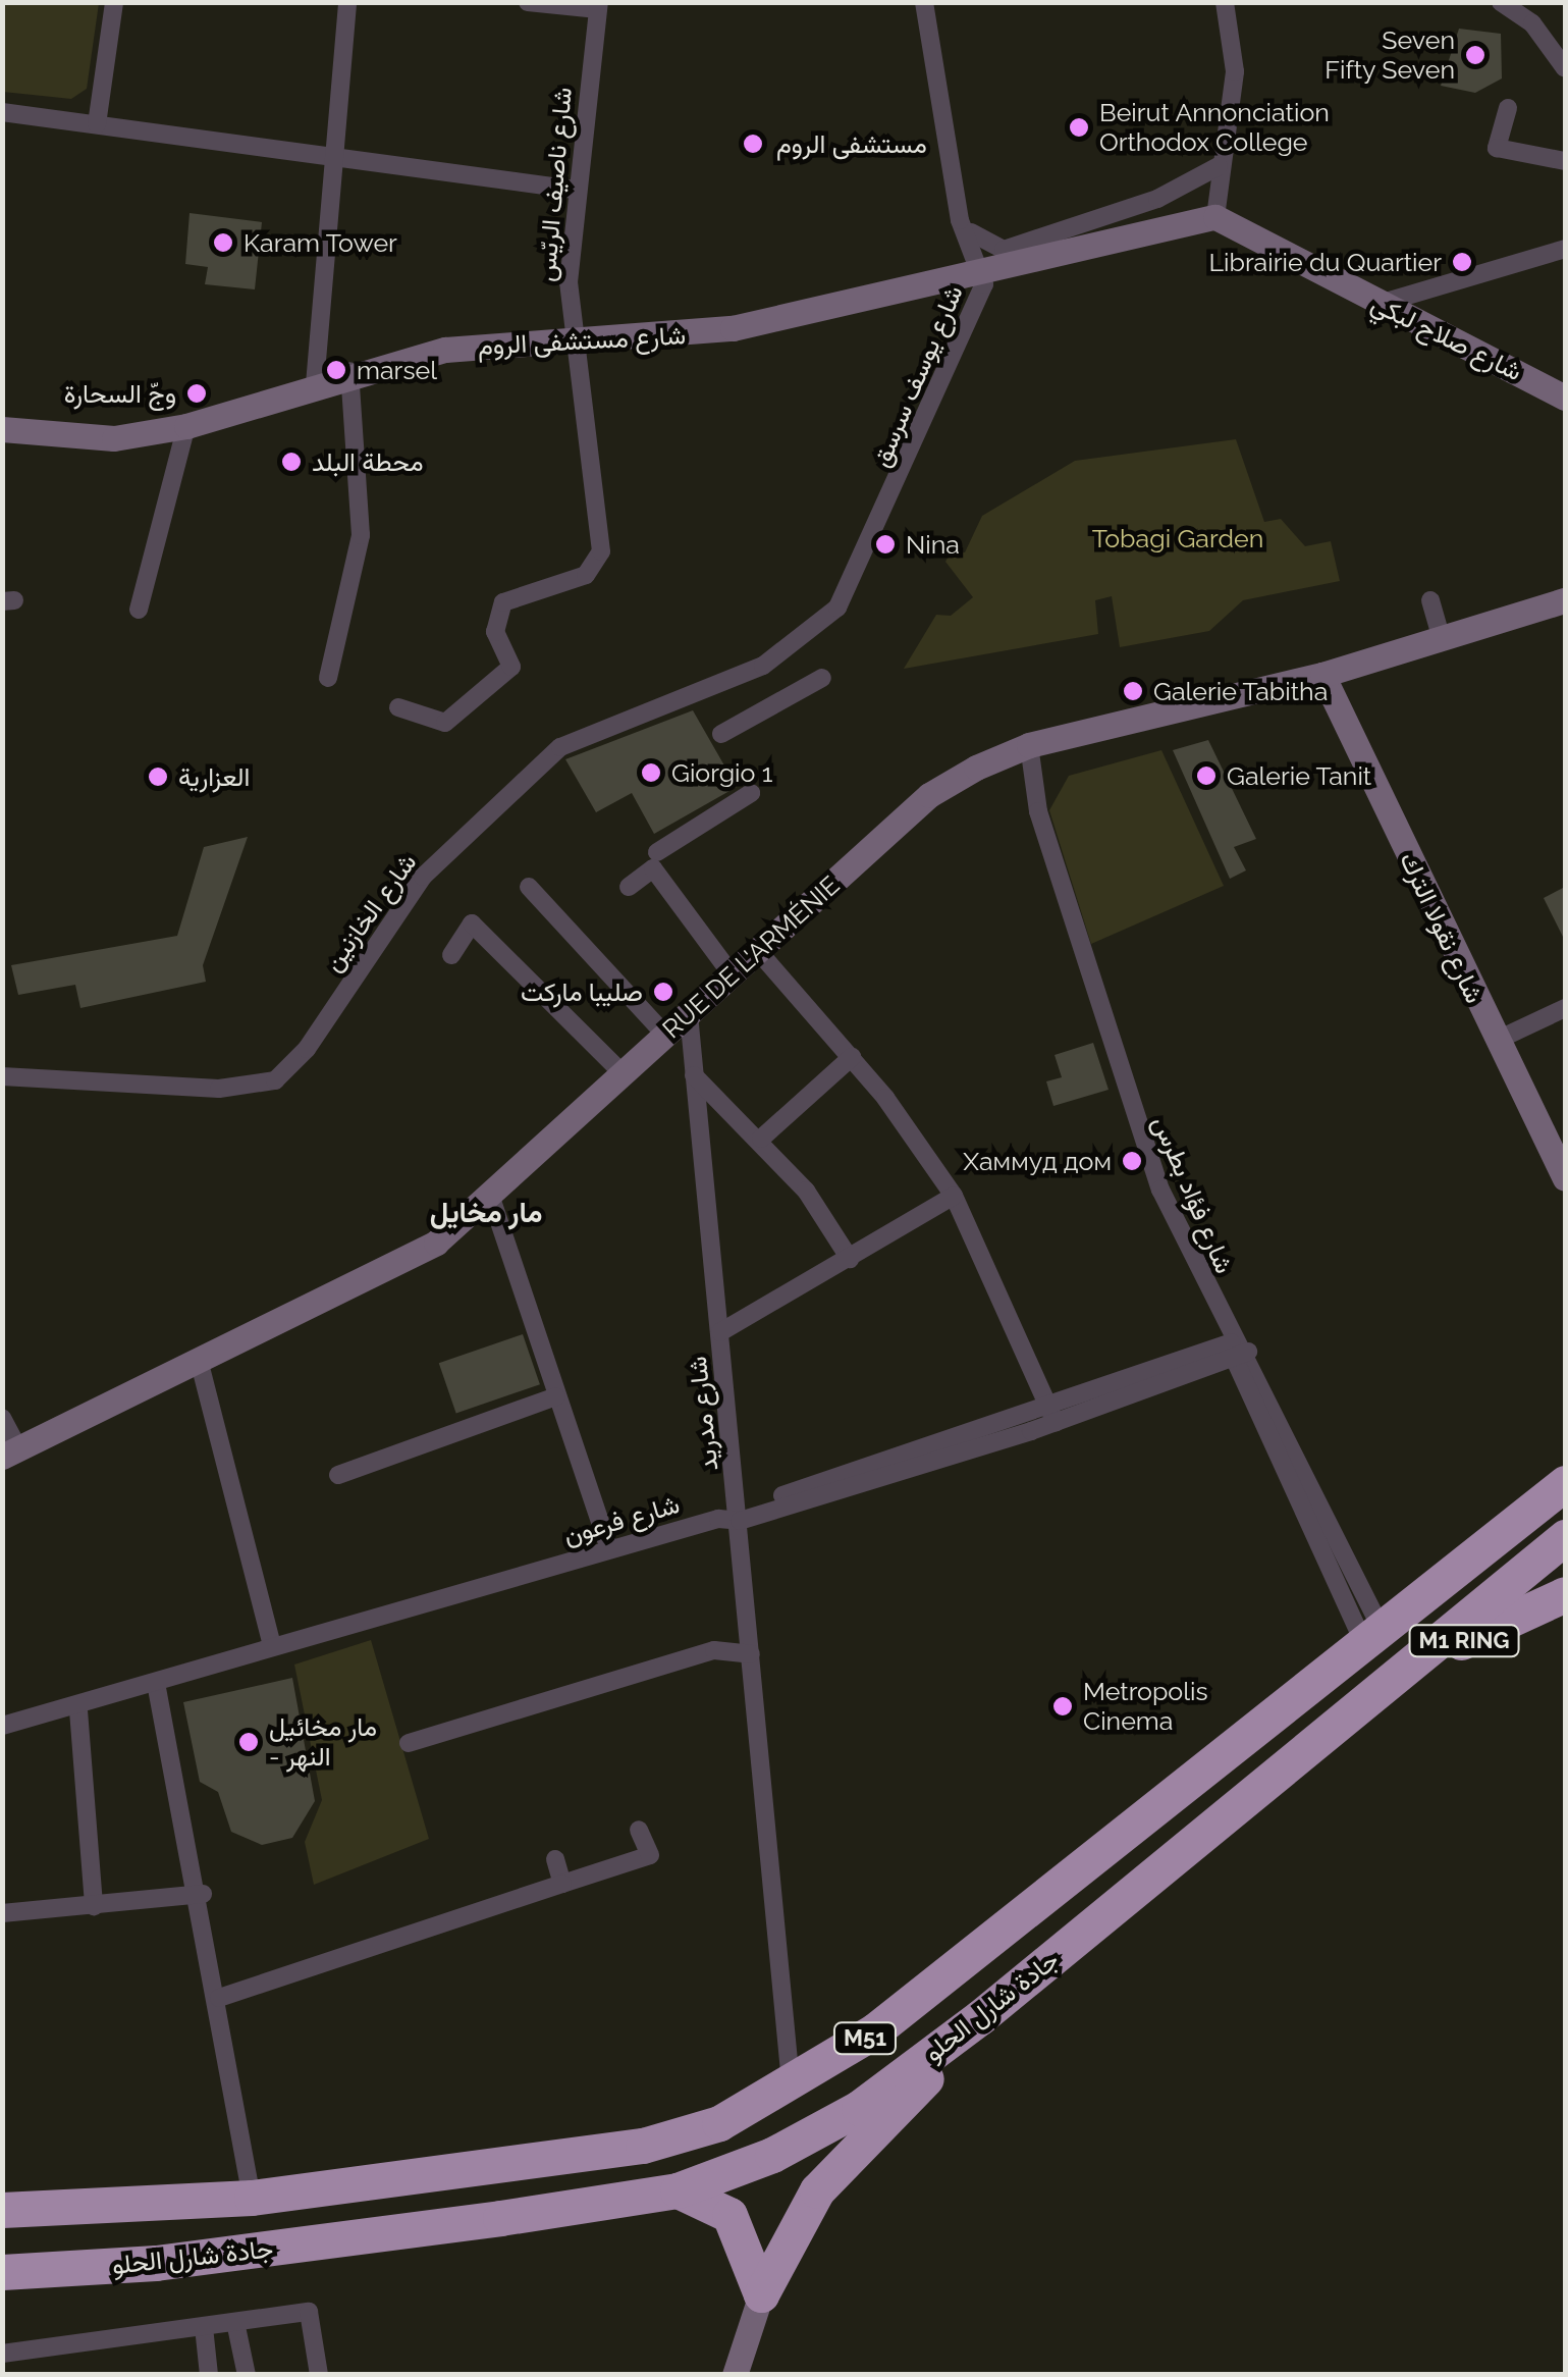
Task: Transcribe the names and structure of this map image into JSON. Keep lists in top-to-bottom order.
{
  "streets": {
    "highway": ["M1 RING", "جادة شارل الحلو", "M51"],
    "street": [
      "شارع ناصيف الريّس",
      "شارع صلاح لبكي",
      "شارع مستشفى الروم",
      "شارع يوسف سرسق",
      "شارع الخازنين",
      "شارع نقولا الترك",
      "RUE DE L'ARMÉNIE",
      "شارع فؤاد بطرس",
      "شارع مدريد",
      "شارع فرعون"
    ]
  },
  "crossings": [
    ["شارع ناصيف الريّس", "شارع مستشفى الروم"],
    ["شارع صلاح لبكي", "شارع مستشفى الروم"],
    ["شارع مستشفى الروم", "شارع يوسف سرسق"],
    ["شارع يوسف سرسق", "شارع الخازنين"],
    ["شارع نقولا الترك", "RUE DE L'ARMÉNIE"],
    ["RUE DE L'ARMÉNIE", "شارع فؤاد بطرس"],
    ["RUE DE L'ARMÉNIE", "شارع مدريد"],
    ["شارع فؤاد بطرس", "شارع فرعون"],
    ["شارع فؤاد بطرس", "جادة شارل الحلو"],
    ["شارع مدريد", "شارع فرعون"],
    ["شارع مدريد", "جادة شارل الحلو"],
    ["M1 RING", "جادة شارل الحلو"]
  ],
  "districts": ["مار مخايل"],
  "parks": ["Tobagi Garden"],
  "places": [
    "Seven Fifty Seven",
    "Beirut Annonciation Orthodox College",
    "مستشفى الروم",
    "Karam Tower",
    "Librairie du Quartier",
    "marsel",
    "وجّ السحارة",
    "محطة البلد",
    "Nina",
    "Galerie Tabitha",
    "Giorgio 1",
    "Galerie Tanit",
    "العزارية",
    "صليبا ماركت",
    "Хаммуд дом",
    "Metropolis Cinema",
    "مار مخائيل - النهر"
  ]
}
